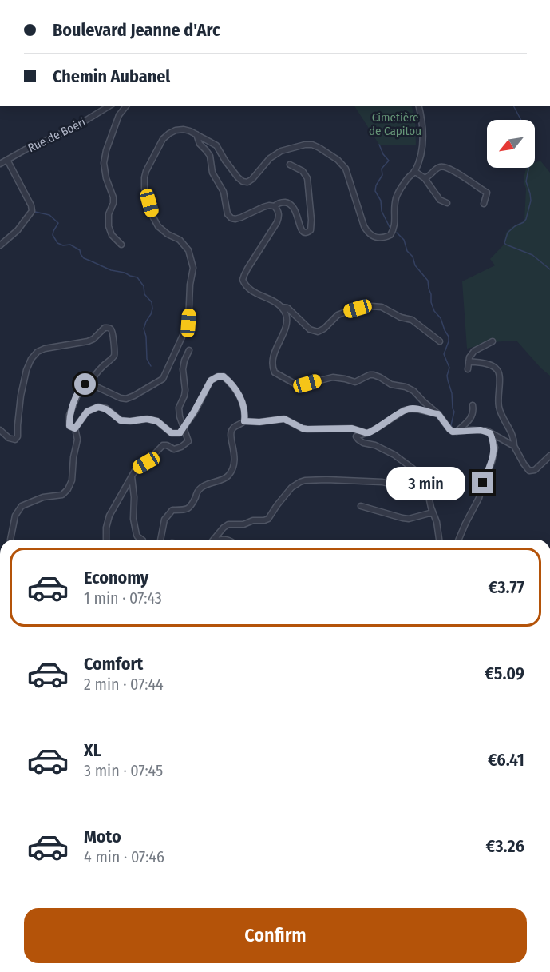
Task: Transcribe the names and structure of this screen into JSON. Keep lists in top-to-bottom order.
{
  "streets": {
    "street": ["Rue de Boéri"]
  },
  "parks": ["Cimetière de Capitou"],
  "north": "bottom left",
  "page": {
    "banner": ["Boulevard Jeanne d'Arc", "Chemin Aubanel"],
    "bubble": "3 min",
    "list": [
      {
        "name": "Economy",
        "note": "1 min · 07:43",
        "value": "€3.77"
      },
      {
        "name": "Comfort",
        "note": "2 min · 07:44",
        "value": "€5.09"
      },
      {
        "name": "XL",
        "note": "3 min · 07:45",
        "value": "€6.41"
      },
      {
        "name": "Moto",
        "note": "4 min · 07:46",
        "value": "€3.26"
      }
    ],
    "buttons": "Confirm"
  }
}
